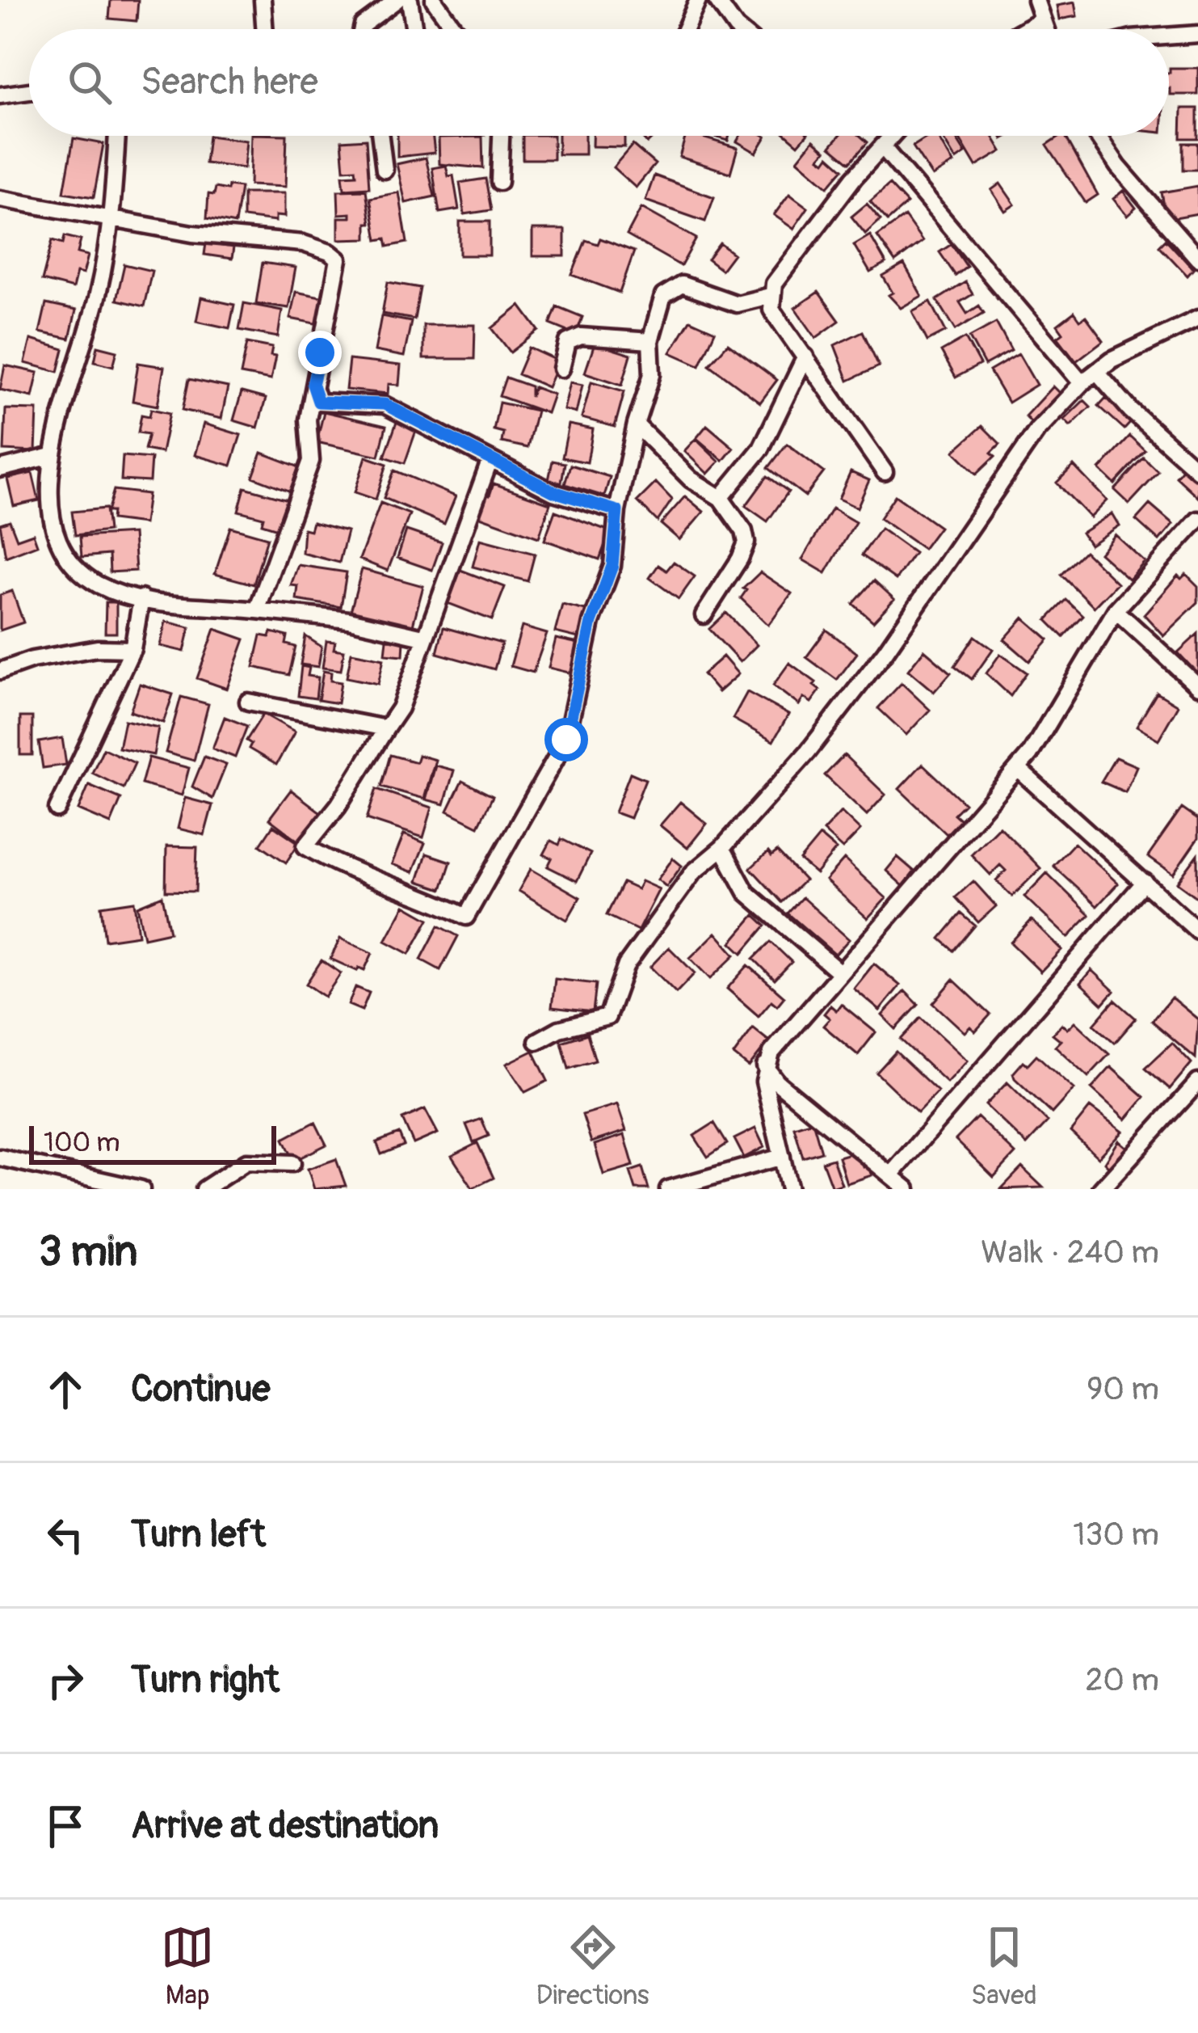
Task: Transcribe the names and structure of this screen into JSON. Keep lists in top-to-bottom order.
{
  "scale_bar": "100 m",
  "page": {
    "search": "Search here",
    "scale": "100 m",
    "heading": ["3 min", "Walk · 240 m"],
    "list": [
      ["Continue", "90 m"],
      ["Turn left", "130 m"],
      ["Turn right", "20 m"],
      "Arrive at destination"
    ],
    "nav": ["Map", "Directions", "Saved"]
  }
}
